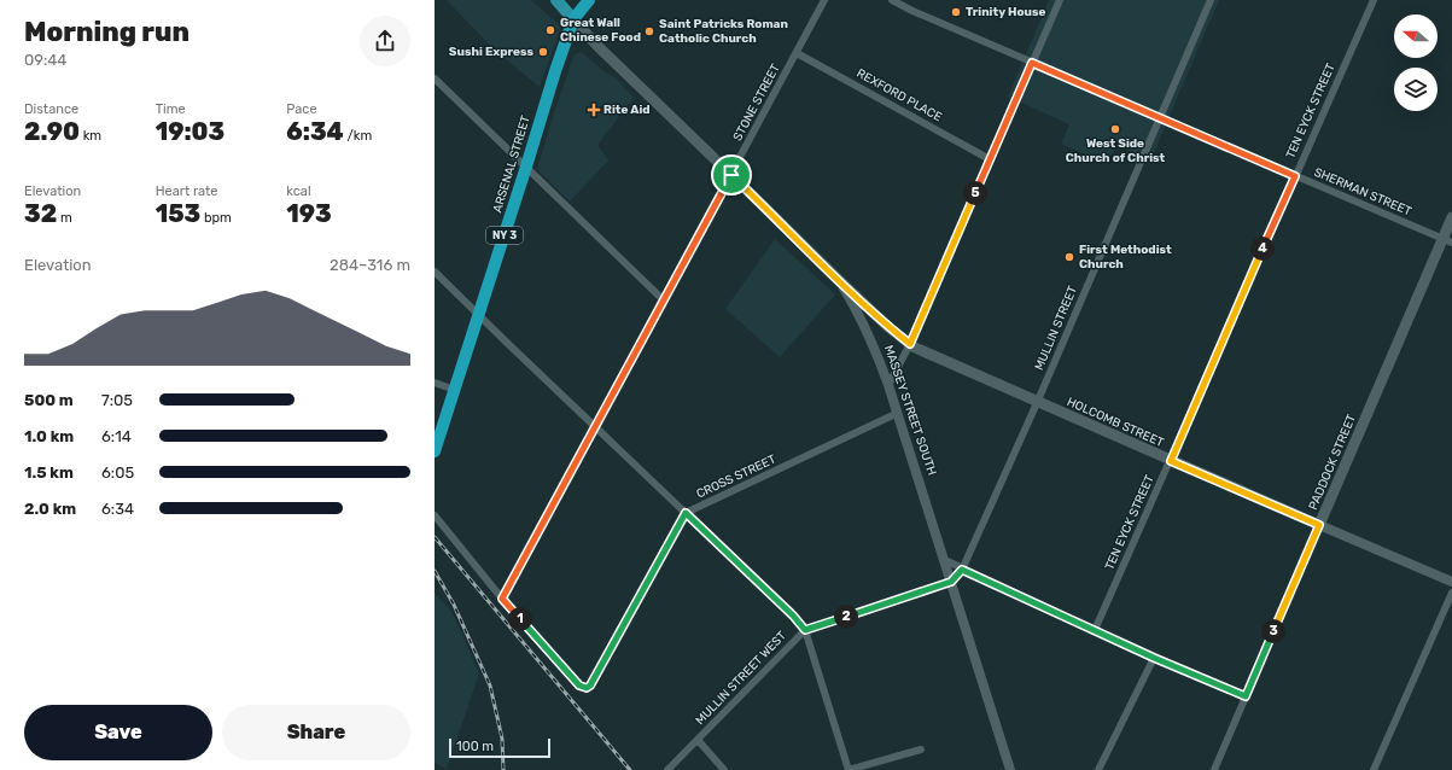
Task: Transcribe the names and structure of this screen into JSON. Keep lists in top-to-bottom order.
{
  "streets": {
    "highway": ["ARSENAL STREET", "NY 3"],
    "main road": ["MASSEY STREET SOUTH", "HOLCOMB STREET", "PADDOCK STREET"],
    "street": [
      "REXFORD PLACE",
      "STONE STREET",
      "TEN EYCK STREET",
      "SHERMAN STREET",
      "MULLIN STREET",
      "CROSS STREET",
      "MULLIN STREET WEST"
    ]
  },
  "crossings": [
    ["REXFORD PLACE", "STONE STREET"],
    ["STONE STREET", "MASSEY STREET SOUTH"],
    ["TEN EYCK STREET", "SHERMAN STREET"],
    ["TEN EYCK STREET", "HOLCOMB STREET"],
    ["ARSENAL STREET", "MASSEY STREET SOUTH"],
    ["SHERMAN STREET", "MULLIN STREET"],
    ["SHERMAN STREET", "PADDOCK STREET"],
    ["MULLIN STREET", "MASSEY STREET SOUTH"],
    ["MULLIN STREET", "HOLCOMB STREET"],
    ["MULLIN STREET", "MULLIN STREET WEST"],
    ["MASSEY STREET SOUTH", "HOLCOMB STREET"],
    ["MASSEY STREET SOUTH", "CROSS STREET"],
    ["MASSEY STREET SOUTH", "MULLIN STREET WEST"],
    ["HOLCOMB STREET", "PADDOCK STREET"]
  ],
  "places": {
    "other": [
      "Trinity House",
      "Great Wall Chinese Food",
      "Saint Patricks Roman Catholic Church",
      "Sushi Express",
      "West Side Church of Christ",
      "First Methodist Church"
    ],
    "health": ["Rite Aid"]
  },
  "scale_bar": "100 m",
  "north": "left",
  "page": {
    "heading": ["Morning run", "09:44"],
    "stats": [
      ["Distance", "2.90 km"],
      ["Time", "19:03"],
      ["Pace", "6:34 /km"],
      ["Elevation", "32 m"],
      ["Heart rate", "153 bpm"],
      ["kcal", "193"]
    ],
    "pins": [
      "5",
      "4",
      "2",
      "1",
      "3"
    ],
    "chart": ["Elevation", "284–316 m"],
    "list": [
      {
        "name": "500 m",
        "note": "7:05"
      },
      {
        "name": "1.0 km",
        "note": "6:14"
      },
      {
        "name": "1.5 km",
        "note": "6:05"
      },
      {
        "name": "2.0 km",
        "note": "6:34"
      }
    ],
    "buttons": ["Save", "Share"],
    "scale": "100 m"
  }
}
